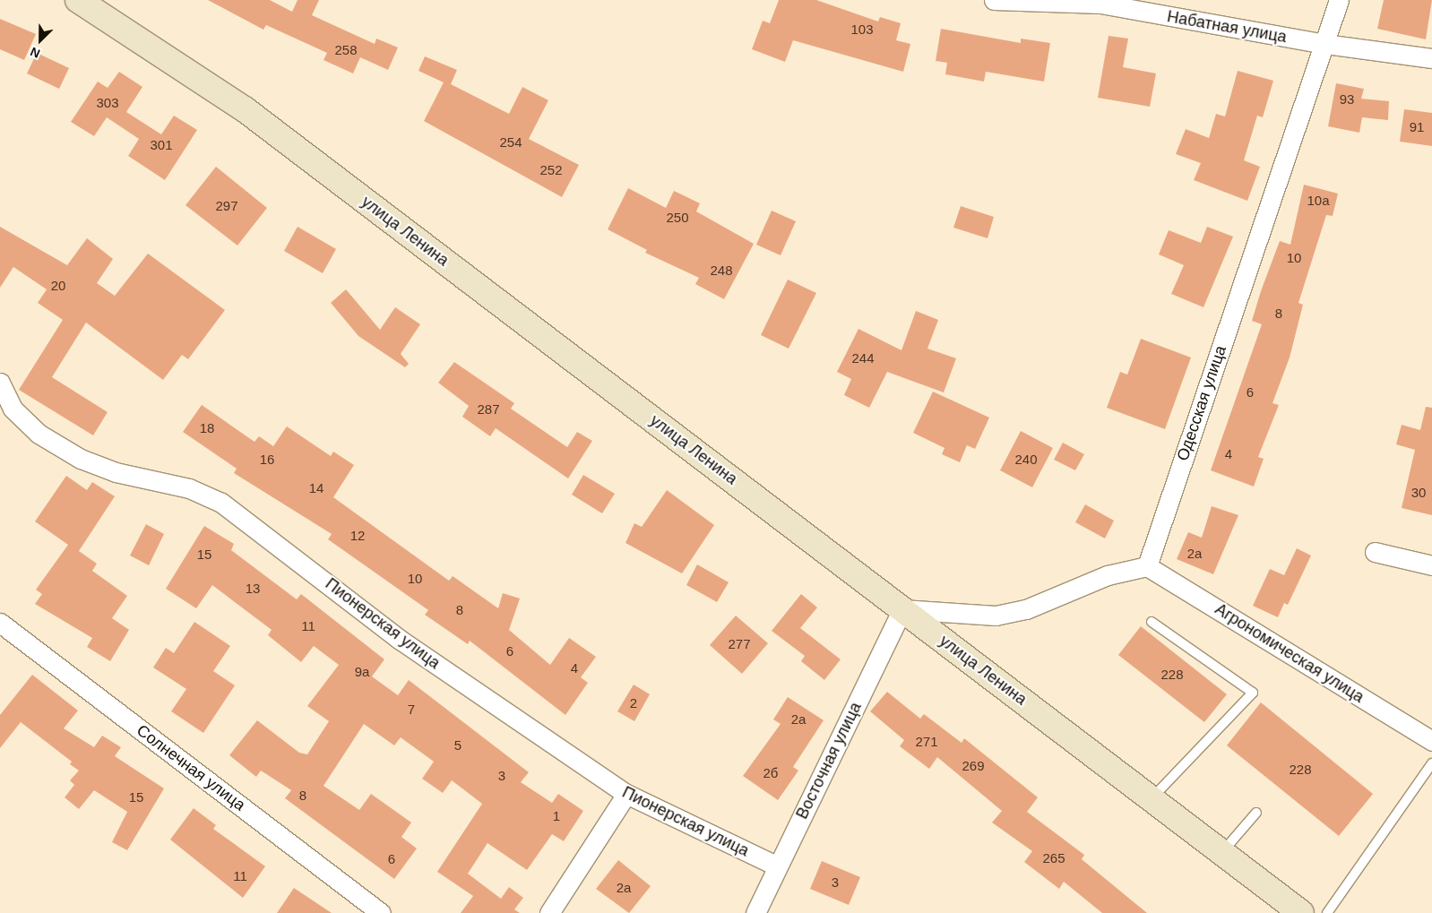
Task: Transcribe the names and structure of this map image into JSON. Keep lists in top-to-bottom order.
{
  "streets": {
    "street": [
      "Набатная улица",
      "улица Ленина",
      "Одесская улица",
      "Пионерская улица",
      "Агрономическая улица",
      "Восточная улица",
      "Солнечная улица"
    ]
  },
  "crossings": [
    ["Набатная улица", "Одесская улица"],
    ["улица Ленина", "Восточная улица"],
    ["Одесская улица", "Агрономическая улица"],
    ["Пионерская улица", "Восточная улица"]
  ],
  "house_numbers": [
    "103",
    "258",
    "93",
    "303",
    "91",
    "254",
    "301",
    "252",
    "10а",
    "297",
    "250",
    "10",
    "248",
    "20",
    "8",
    "244",
    "6",
    "287",
    "18",
    "4",
    "16",
    "240",
    "14",
    "30",
    "12",
    "2а",
    "15",
    "10",
    "13",
    "8",
    "11",
    "277",
    "6",
    "4",
    "9а",
    "228",
    "2",
    "7",
    "2а",
    "271",
    "5",
    "269",
    "228",
    "2б",
    "3",
    "8",
    "15",
    "1",
    "265",
    "6",
    "11",
    "3",
    "2а"
  ],
  "north": "bottom left"
}
